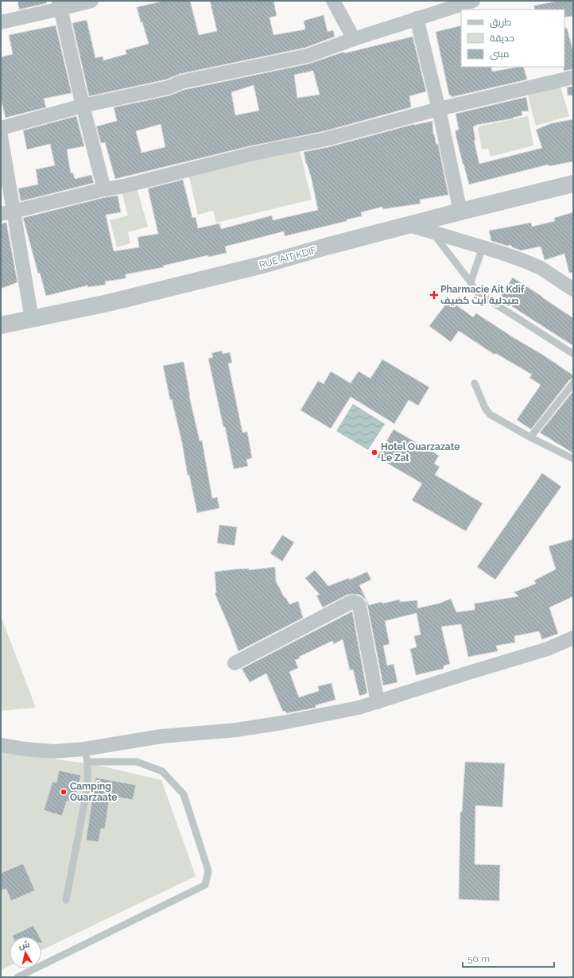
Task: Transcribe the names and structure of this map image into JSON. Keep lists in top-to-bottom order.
{
  "streets": {
    "street": ["RUE AIT KDIF"]
  },
  "places": {
    "health": ["Pharmacie Ait Kdif صيدلية أيت كضيف"],
    "other": ["Hotel Ouarzazate Le Zat", "Camping Ouarzaate"]
  },
  "legend": ["طريق", "حديقة", "مبنى"],
  "scale_bar": "50 m",
  "north": "top"
}
